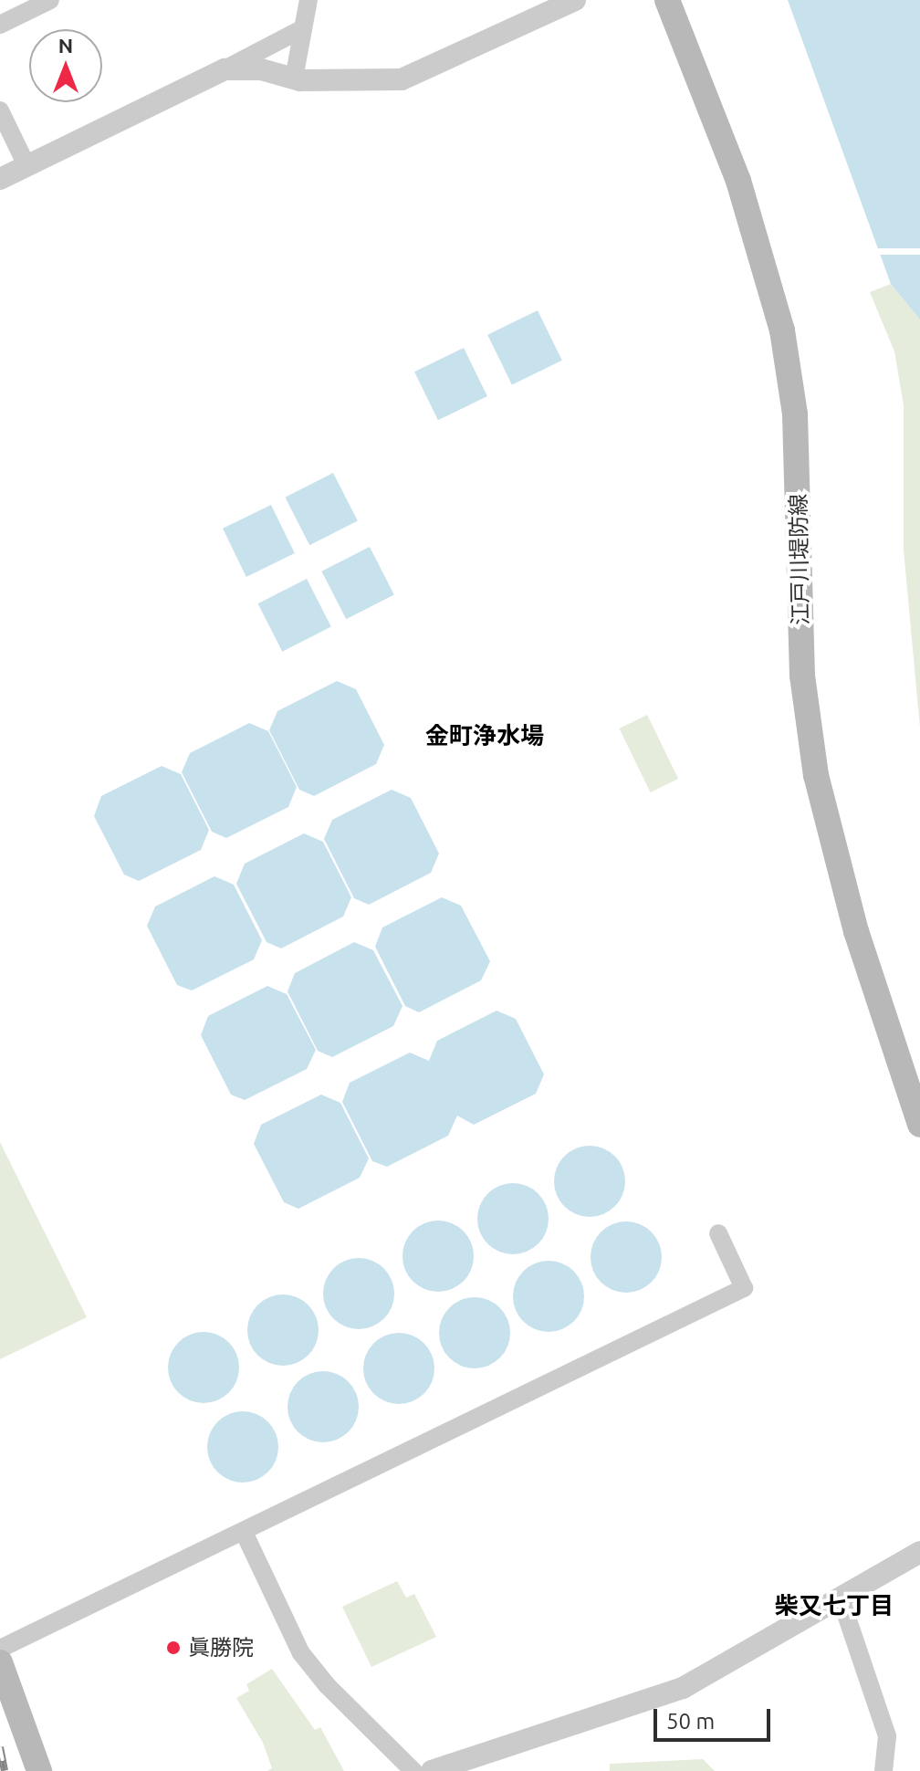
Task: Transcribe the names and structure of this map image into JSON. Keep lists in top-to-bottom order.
{
  "streets": {
    "main road": ["江戸川堤防線"]
  },
  "districts": ["金町浄水場", "柴又七丁目"],
  "places": ["眞勝院"],
  "scale_bar": "50 m",
  "north": "top"
}
